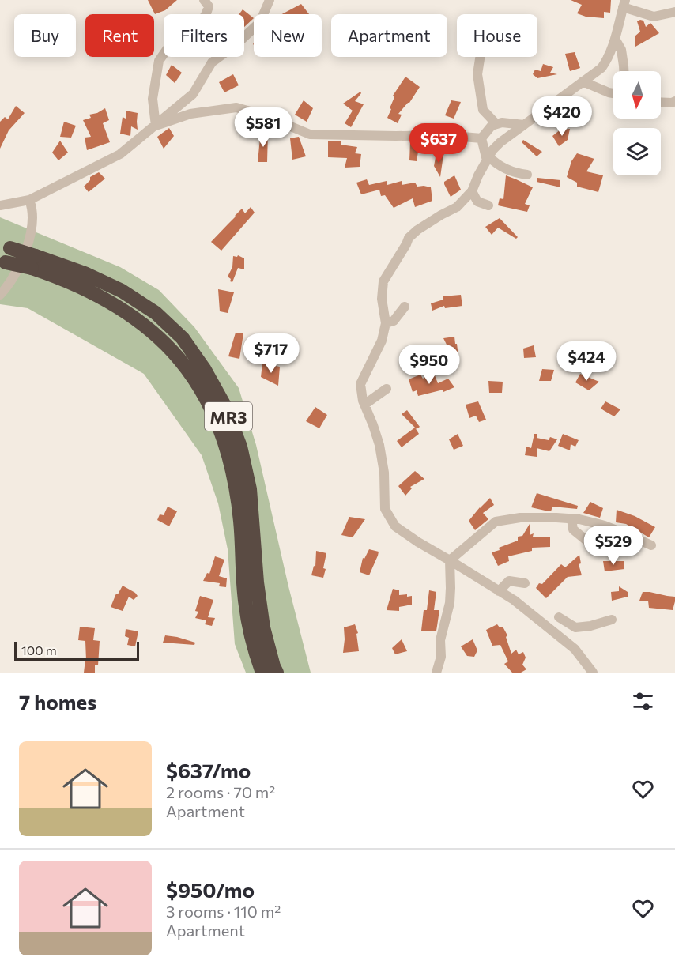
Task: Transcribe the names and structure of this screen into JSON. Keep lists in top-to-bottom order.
{
  "streets": {
    "highway": ["MR3"]
  },
  "scale_bar": "100 m",
  "north": "bottom",
  "page": {
    "chip": [
      "Buy",
      "Rent",
      "Filters",
      "New",
      "Apartment",
      "House"
    ],
    "price": [
      "$420",
      "$581",
      "$637",
      "$717",
      "$424",
      "$950",
      "$529"
    ],
    "scale": "100 m",
    "heading": "7 homes",
    "list": [
      {
        "name": "$637/mo",
        "note": "2 rooms · 70 m² · Apartment"
      },
      {
        "name": "$950/mo",
        "note": "3 rooms · 110 m² · Apartment"
      }
    ]
  }
}
